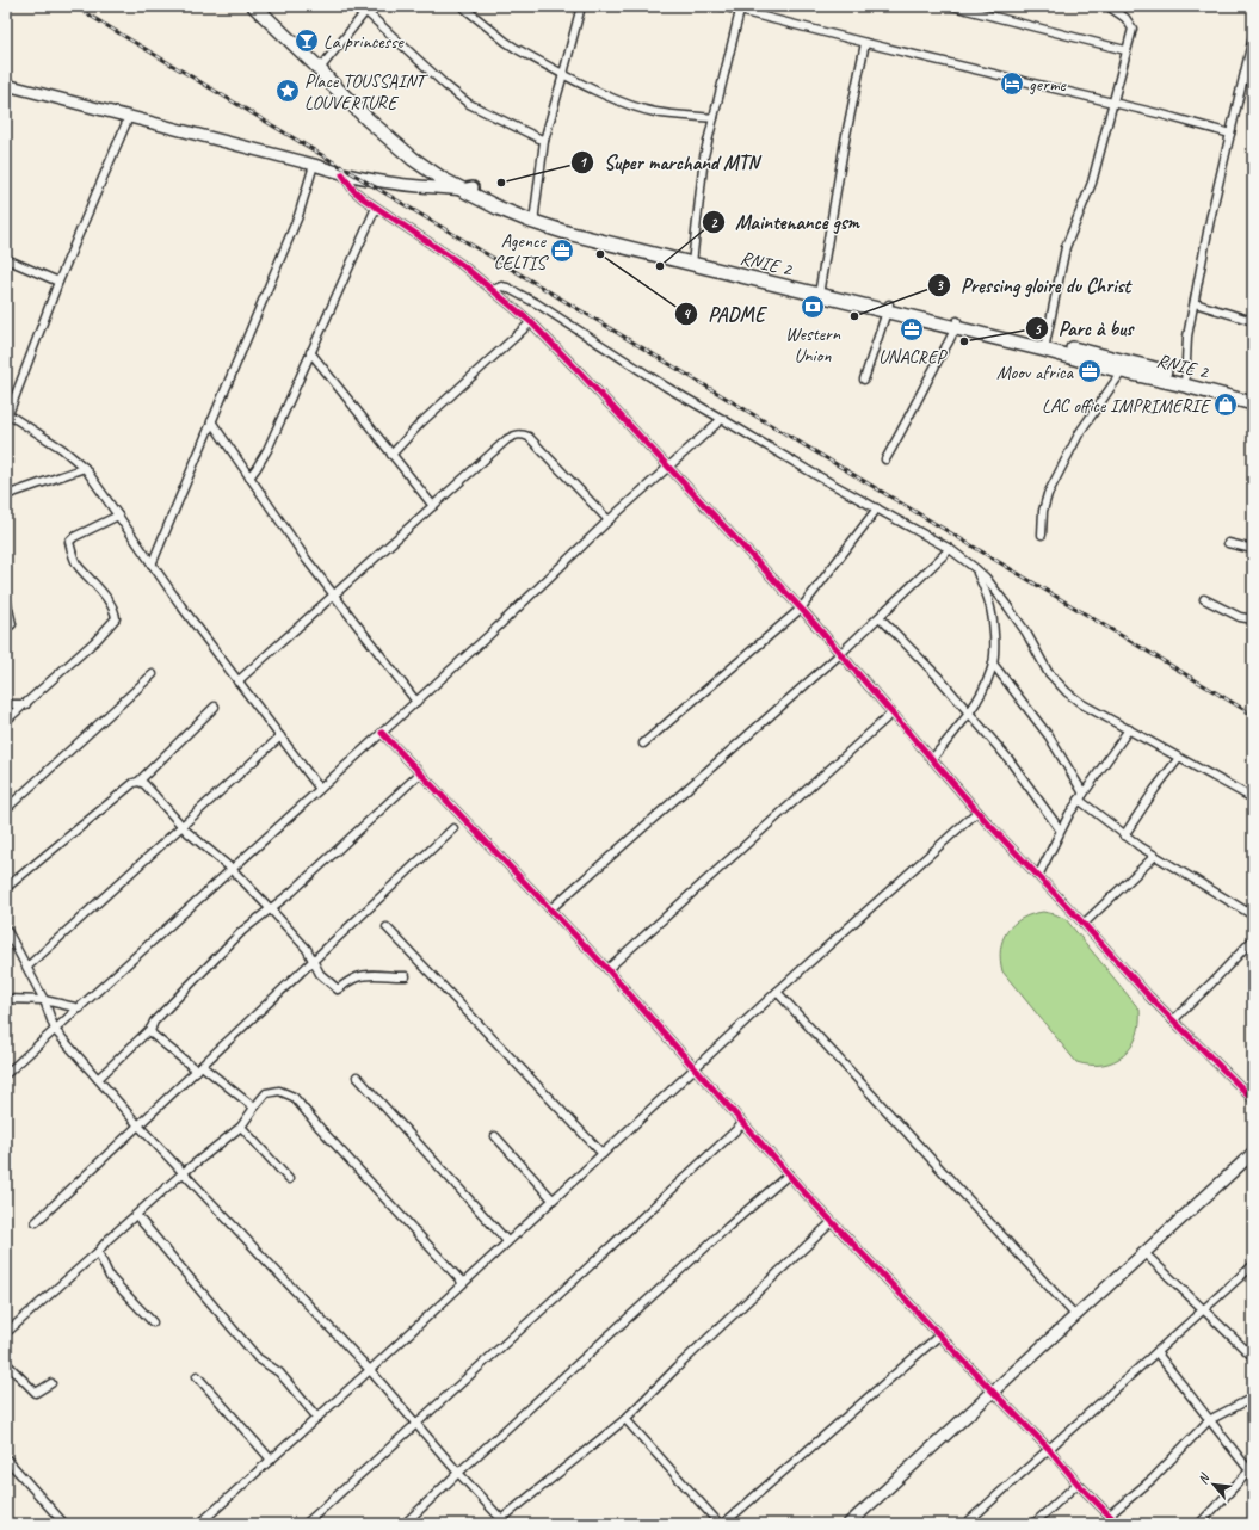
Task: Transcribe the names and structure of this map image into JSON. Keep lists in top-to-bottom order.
{
  "streets": {
    "highway": ["RNIE 2"]
  },
  "places": {
    "bar": ["La princesse"],
    "hotel": ["germe"],
    "place": ["Place TOUSSAINT LOUVERTURE"],
    "other": [
      "Super marchand MTN",
      "PADME",
      "Maintenance gsm",
      "Pressing gloire du Christ",
      "Parc à bus"
    ],
    "office": ["Agence CELTIS", "UNACREP", "Moov africa"],
    "bank": ["Western Union"],
    "shop": ["LAC office IMPRIMERIE"]
  },
  "north": "top left"
}
